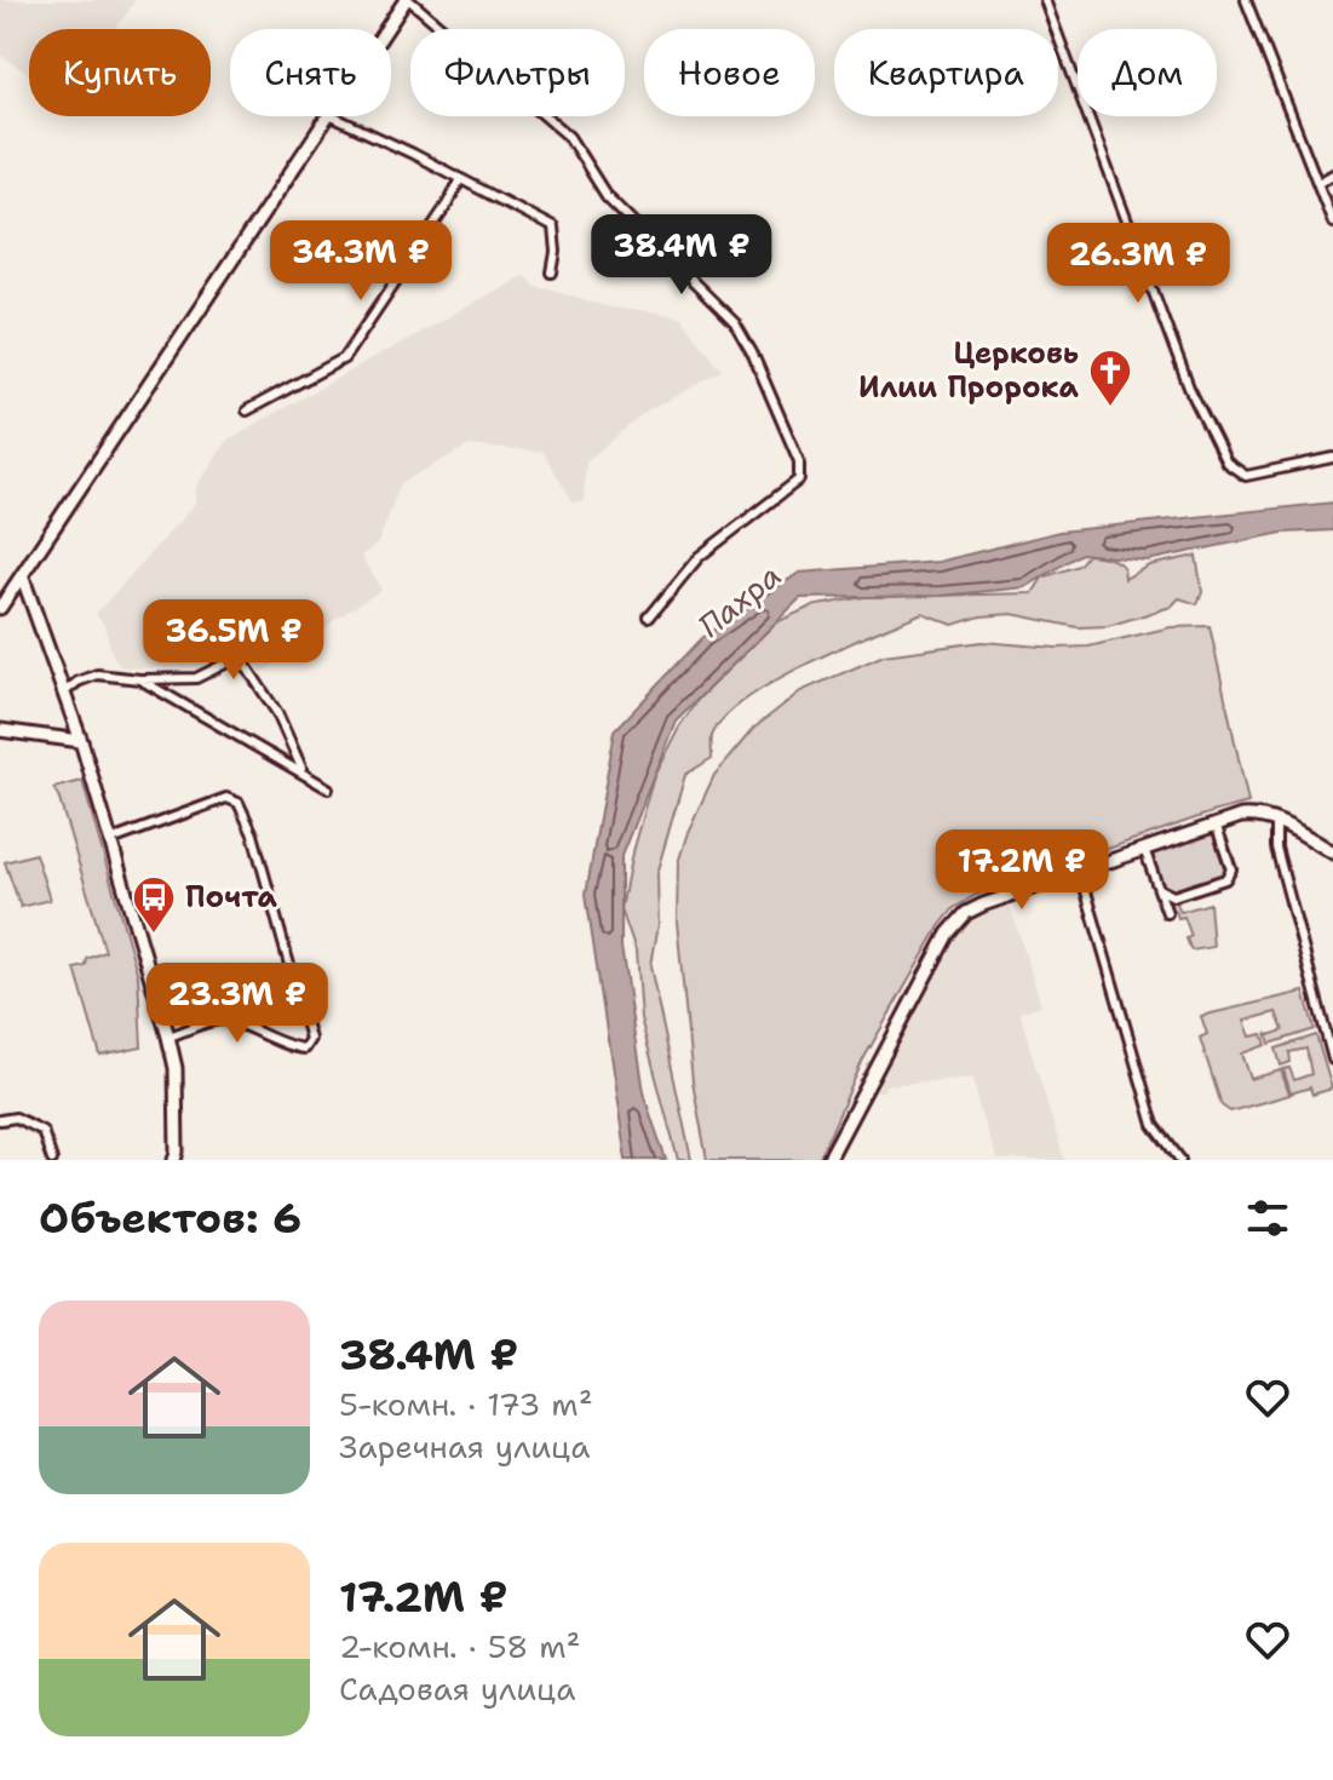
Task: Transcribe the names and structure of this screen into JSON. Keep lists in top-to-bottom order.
{
  "water": ["Пахра"],
  "places": {
    "church": ["Церковь Илии Пророка"],
    "bus stop": ["Почта"]
  },
  "page": {
    "chip": [
      "Купить",
      "Снять",
      "Фильтры",
      "Новое",
      "Квартира",
      "Дом"
    ],
    "price": [
      "38.4M ₽",
      "34.3M ₽",
      "26.3M ₽",
      "36.5M ₽",
      "17.2M ₽",
      "23.3M ₽"
    ],
    "heading": "Объектов: 6",
    "list": [
      {
        "name": "38.4M ₽",
        "note": "5-комн. · 173 m² · Заречная улица"
      },
      {
        "name": "17.2M ₽",
        "note": "2-комн. · 58 m² · Садовая улица"
      }
    ]
  }
}
